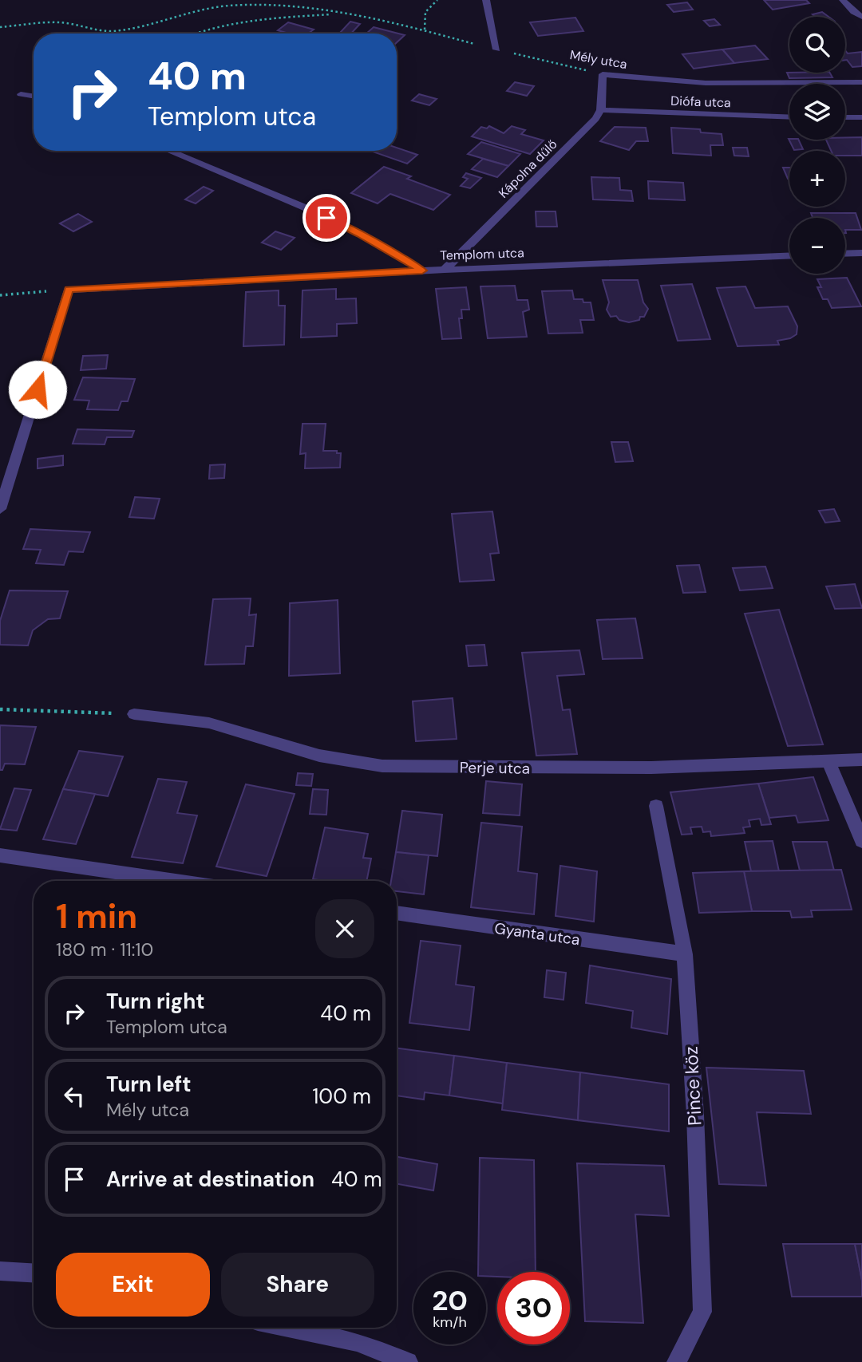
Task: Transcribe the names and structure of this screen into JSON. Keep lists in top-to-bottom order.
{
  "streets": {
    "street": [
      "Mély utca",
      "Diófa utca",
      "Kápolna dűlő",
      "Templom utca",
      "Perje utca",
      "Gyanta utca",
      "Pince köz"
    ]
  },
  "crossings": [
    ["Diófa utca", "Kápolna dűlő"],
    ["Kápolna dűlő", "Templom utca"],
    ["Gyanta utca", "Pince köz"]
  ],
  "page": {
    "map_buttons": ["+", "−"],
    "turn": ["40 m", "Templom utca"],
    "heading": ["1 min", "180 m · 11:10"],
    "list": [
      {
        "name": "Turn right",
        "note": "Templom utca",
        "value": "40 m"
      },
      {
        "name": "Turn left",
        "note": "Mély utca",
        "value": "100 m"
      },
      {
        "name": "Arrive at destination",
        "value": "40 m"
      }
    ],
    "buttons": ["Exit", "Share"],
    "speed": "20 km/h",
    "limit": "30"
  }
}
